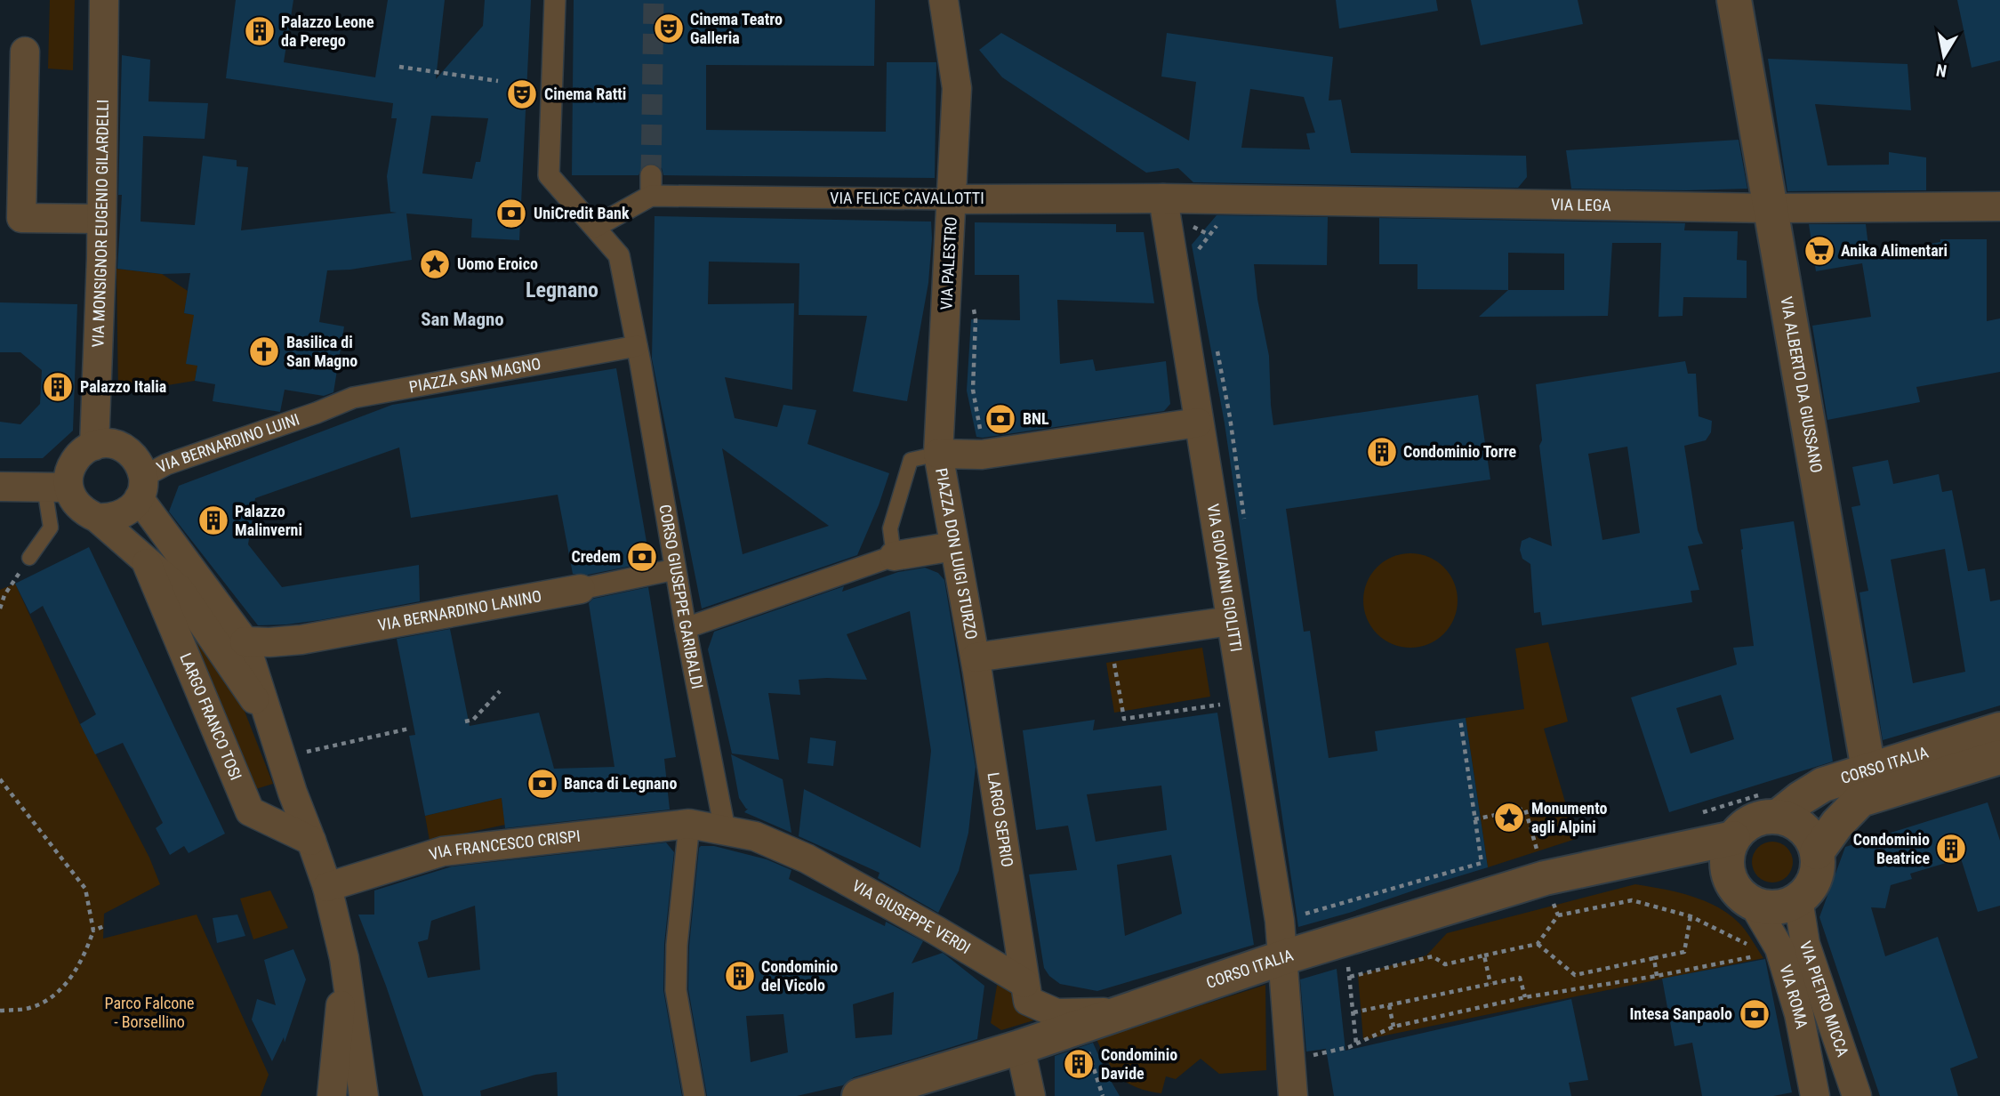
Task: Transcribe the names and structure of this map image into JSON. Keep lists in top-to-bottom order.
{
  "streets": {
    "street": [
      "VIA FELICE CAVALLOTTI",
      "VIA LEGA",
      "VIA MONSIGNOR EUGENIO GILARDELLI",
      "VIA PALESTRO",
      "PIAZZA SAN MAGNO",
      "VIA ALBERTO DA GIUSSANO",
      "VIA BERNARDINO LUINI",
      "PIAZZA DON LUIGI STURZO",
      "VIA GIOVANNI GIOLITTI",
      "CORSO GIUSEPPE GARIBALDI",
      "VIA BERNARDINO LANINO",
      "LARGO FRANCO TOSI",
      "CORSO ITALIA",
      "LARGO SEPRIO",
      "VIA FRANCESCO CRISPI",
      "VIA GIUSEPPE VERDI",
      "VIA ROMA",
      "VIA PIETRO MICCA"
    ]
  },
  "crossings": [
    ["VIA FELICE CAVALLOTTI", "VIA LEGA"],
    ["VIA FELICE CAVALLOTTI", "VIA PALESTRO"],
    ["VIA FELICE CAVALLOTTI", "VIA GIOVANNI GIOLITTI"],
    ["VIA LEGA", "VIA ALBERTO DA GIUSSANO"],
    ["VIA LEGA", "VIA GIOVANNI GIOLITTI"],
    ["VIA MONSIGNOR EUGENIO GILARDELLI", "VIA BERNARDINO LUINI"],
    ["VIA MONSIGNOR EUGENIO GILARDELLI", "LARGO FRANCO TOSI"],
    ["VIA PALESTRO", "PIAZZA DON LUIGI STURZO"],
    ["PIAZZA SAN MAGNO", "VIA BERNARDINO LUINI"],
    ["PIAZZA SAN MAGNO", "CORSO GIUSEPPE GARIBALDI"],
    ["VIA ALBERTO DA GIUSSANO", "CORSO ITALIA"],
    ["VIA BERNARDINO LUINI", "LARGO FRANCO TOSI"],
    ["PIAZZA DON LUIGI STURZO", "VIA GIOVANNI GIOLITTI"],
    ["PIAZZA DON LUIGI STURZO", "LARGO SEPRIO"],
    ["VIA GIOVANNI GIOLITTI", "CORSO ITALIA"],
    ["CORSO GIUSEPPE GARIBALDI", "VIA BERNARDINO LANINO"],
    ["CORSO GIUSEPPE GARIBALDI", "VIA GIUSEPPE VERDI"],
    ["VIA BERNARDINO LANINO", "LARGO FRANCO TOSI"],
    ["LARGO FRANCO TOSI", "VIA FRANCESCO CRISPI"],
    ["CORSO ITALIA", "VIA GIUSEPPE VERDI"],
    ["CORSO ITALIA", "VIA ROMA"],
    ["CORSO ITALIA", "VIA PIETRO MICCA"],
    ["LARGO SEPRIO", "VIA GIUSEPPE VERDI"],
    ["VIA FRANCESCO CRISPI", "VIA GIUSEPPE VERDI"],
    ["VIA ROMA", "VIA PIETRO MICCA"]
  ],
  "districts": ["Legnano", "San Magno"],
  "parks": ["Parco Falcone - Borsellino"],
  "places": {
    "theatre": ["Cinema Teatro Galleria", "Cinema Ratti"],
    "building": [
      "Palazzo Leone da Perego",
      "Palazzo Italia",
      "Condominio Torre",
      "Palazzo Malinverni",
      "Condominio Beatrice",
      "Condominio del Vicolo",
      "Condominio Davide"
    ],
    "bank": [
      "UniCredit Bank",
      "BNL",
      "Credem",
      "Banca di Legnano",
      "Intesa Sanpaolo"
    ],
    "supermarket": ["Anika Alimentari"],
    "place": ["Uomo Eroico", "Monumento agli Alpini"],
    "church": ["Basilica di San Magno"]
  },
  "north": "bottom"
}
